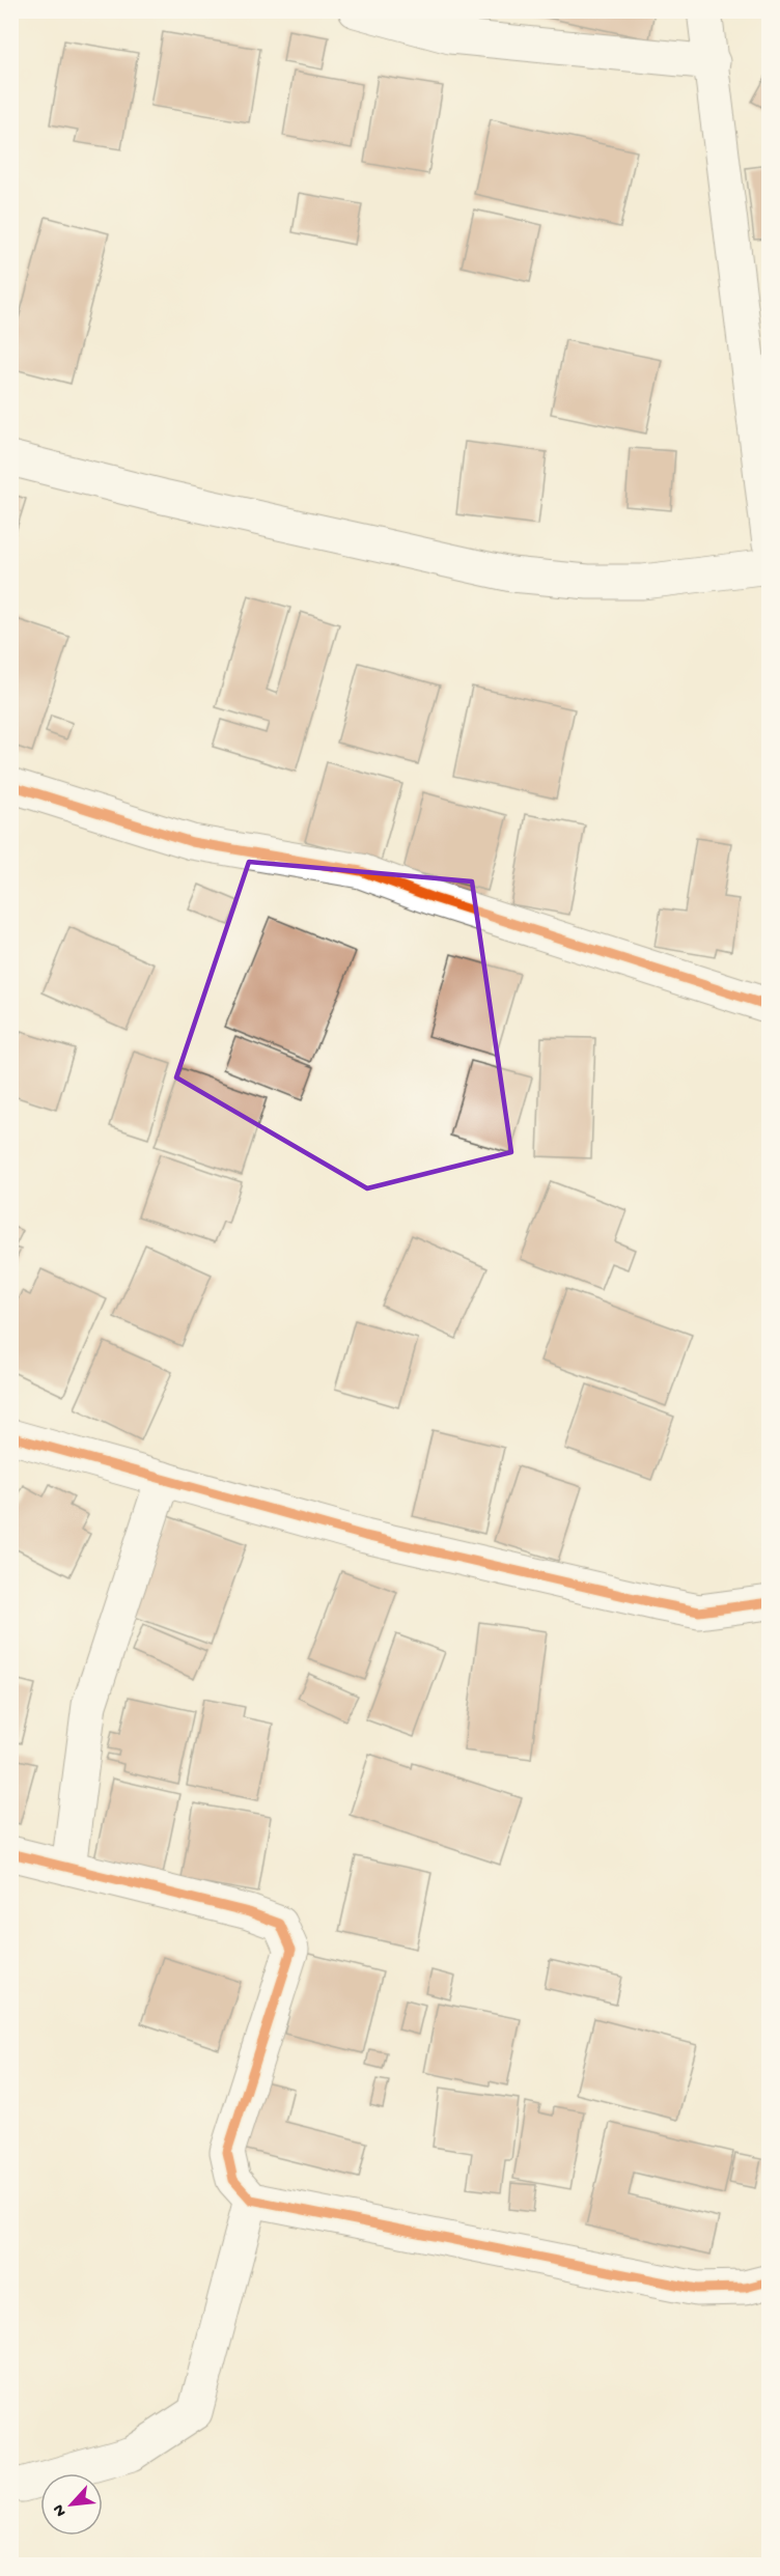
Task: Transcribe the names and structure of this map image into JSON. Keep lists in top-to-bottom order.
{
  "north": "bottom left"
}
